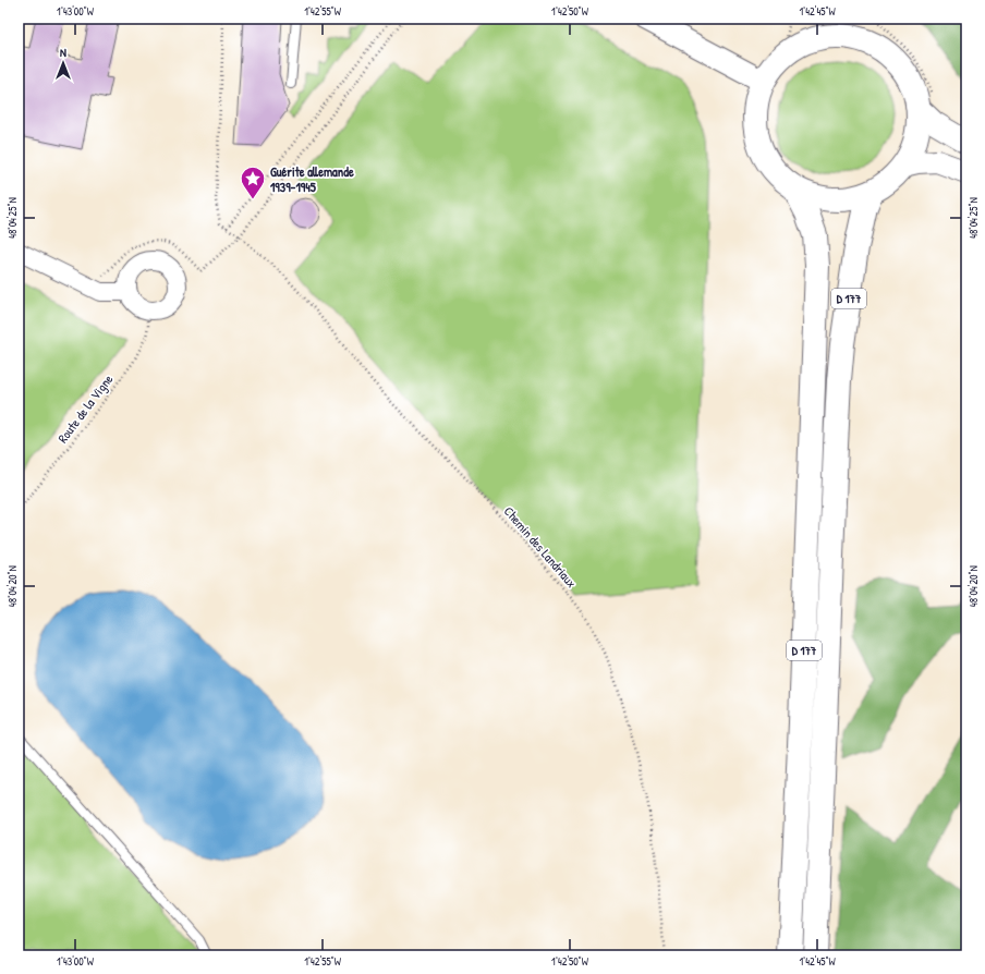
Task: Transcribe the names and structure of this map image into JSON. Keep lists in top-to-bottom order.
{
  "streets": {
    "main road": ["D 177"],
    "path": ["Route de la Vigne", "Chemin des Landriaux"]
  },
  "places": {
    "place": ["Guérite allemande 1939-1945"]
  },
  "north": "top",
  "coordinates": [
    "1°43'00\"W",
    "1°42'55\"W",
    "1°42'50\"W",
    "1°42'45\"W",
    "48°04'25\"N",
    "48°04'20\"N"
  ]
}
